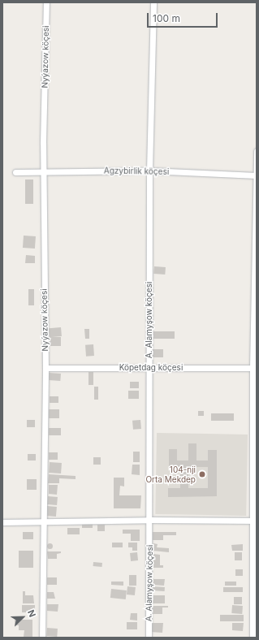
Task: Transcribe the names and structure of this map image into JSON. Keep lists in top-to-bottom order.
{
  "streets": {
    "street": [
      "Nyýazow köçesi",
      "Agzybirlik köçesi",
      "A. Alamyşow köçesi",
      "Köpetdag köçesi"
    ]
  },
  "crossings": [
    ["Nyýazow köçesi", "Agzybirlik köçesi"],
    ["Nyýazow köçesi", "Köpetdag köçesi"],
    ["Agzybirlik köçesi", "A. Alamyşow köçesi"],
    ["A. Alamyşow köçesi", "Köpetdag köçesi"]
  ],
  "places": ["104-nji Orta Mekdep"],
  "scale_bar": "100 m",
  "north": "top right"
}
